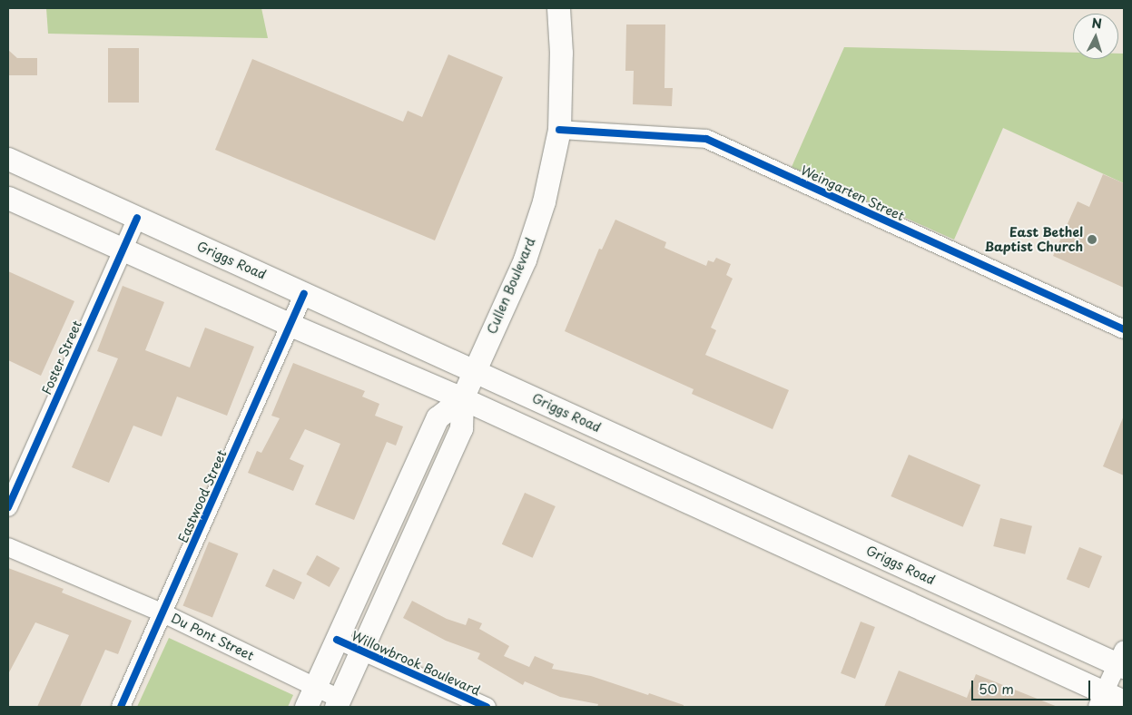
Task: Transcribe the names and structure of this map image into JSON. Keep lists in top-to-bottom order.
{
  "streets": {
    "main road": ["Griggs Road", "Cullen Boulevard"],
    "street": [
      "Weingarten Street",
      "Foster Street",
      "Eastwood Street",
      "Du Pont Street",
      "Willowbrook Boulevard"
    ]
  },
  "crossings": [
    ["Weingarten Street", "Cullen Boulevard"],
    ["Griggs Road", "Cullen Boulevard"],
    ["Griggs Road", "Foster Street"],
    ["Griggs Road", "Eastwood Street"],
    ["Cullen Boulevard", "Du Pont Street"],
    ["Cullen Boulevard", "Willowbrook Boulevard"],
    ["Eastwood Street", "Du Pont Street"]
  ],
  "places": ["East Bethel Baptist Church"],
  "scale_bar": "50 m",
  "north": "top"
}
